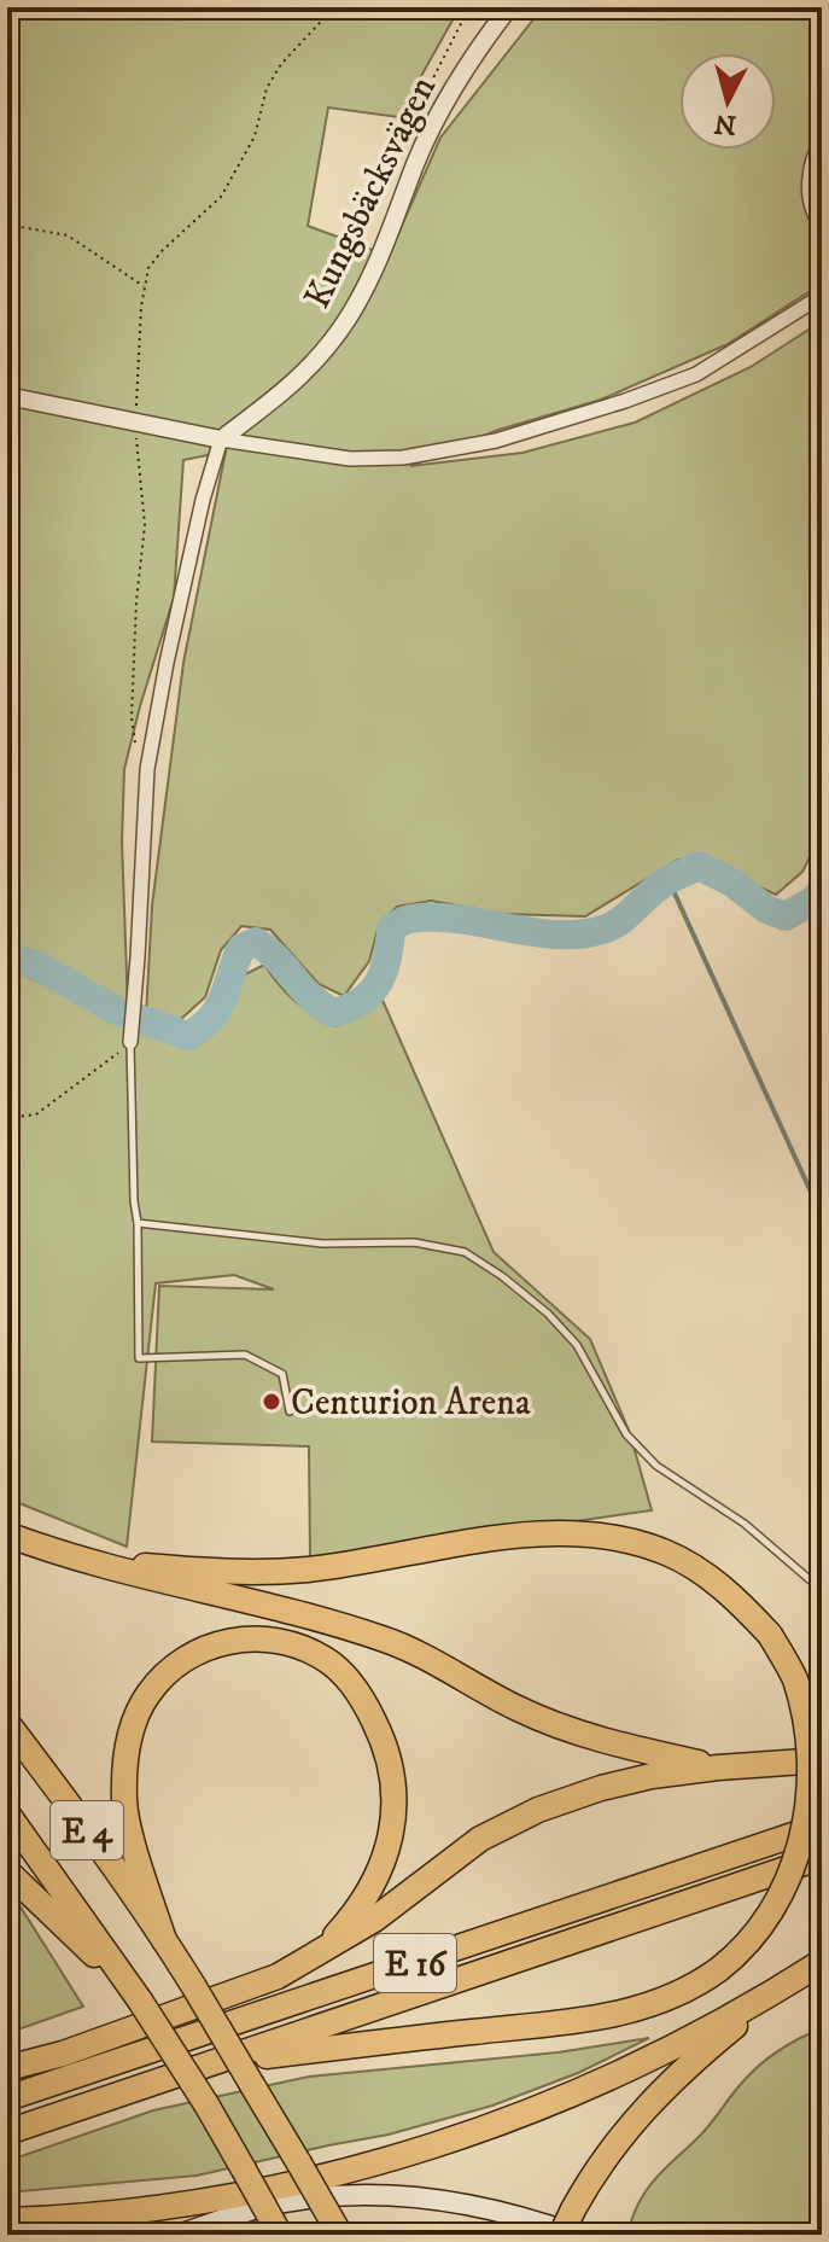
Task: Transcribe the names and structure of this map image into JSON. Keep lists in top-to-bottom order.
{
  "streets": {
    "highway": ["E 4", "E 16"],
    "street": ["Kungsbäcksvägen"]
  },
  "places": ["Centurion Arena"],
  "north": "bottom"
}
